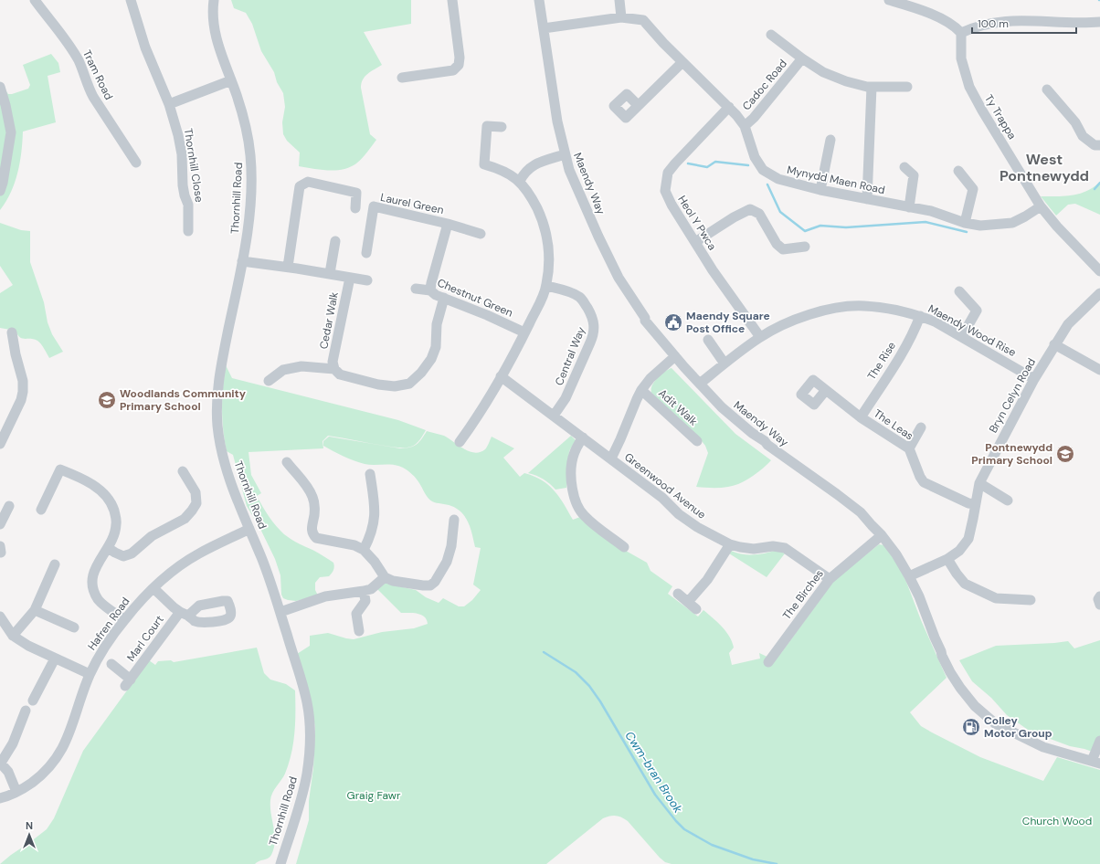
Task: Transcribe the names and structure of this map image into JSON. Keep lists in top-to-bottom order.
{
  "streets": {
    "street": [
      "Tram Road",
      "Cadoc Road",
      "Ty Trappa",
      "Thornhill Close",
      "Mynydd Maen Road",
      "Maendy Way",
      "Thornhill Road",
      "Laurel Green",
      "Heol Y Pwca",
      "Chestnut Green",
      "Cedar Walk",
      "Maendy Wood Rise",
      "Central Way",
      "The Rise",
      "Bryn Celyn Road",
      "Adit Walk",
      "The Leas",
      "Greenwood Avenue",
      "The Birches",
      "Hafren Road",
      "Marl Court"
    ]
  },
  "crossings": [
    ["Cadoc Road", "Mynydd Maen Road"],
    ["Ty Trappa", "Mynydd Maen Road"],
    ["Mynydd Maen Road", "Maendy Way"],
    ["Mynydd Maen Road", "Heol Y Pwca"],
    ["Maendy Way", "Maendy Wood Rise"],
    ["Maendy Way", "Bryn Celyn Road"],
    ["Maendy Way", "The Birches"],
    ["Thornhill Road", "Hafren Road"],
    ["Laurel Green", "Chestnut Green"],
    ["Heol Y Pwca", "Maendy Wood Rise"],
    ["Maendy Wood Rise", "The Rise"],
    ["Maendy Wood Rise", "Bryn Celyn Road"],
    ["Central Way", "Greenwood Avenue"],
    ["The Rise", "The Leas"],
    ["Bryn Celyn Road", "The Leas"],
    ["Greenwood Avenue", "The Birches"],
    ["Hafren Road", "Marl Court"]
  ],
  "districts": ["West Pontnewydd"],
  "water": ["Cwm-bran Brook"],
  "parks": ["Graig Fawr", "Church Wood"],
  "places": {
    "public building": ["Maendy Square Post Office"],
    "school or university": ["Woodlands Community Primary School", "Pontnewydd Primary School"],
    "fuel station": ["Colley Motor Group"]
  },
  "scale_bar": "100 m",
  "north": "top"
}
